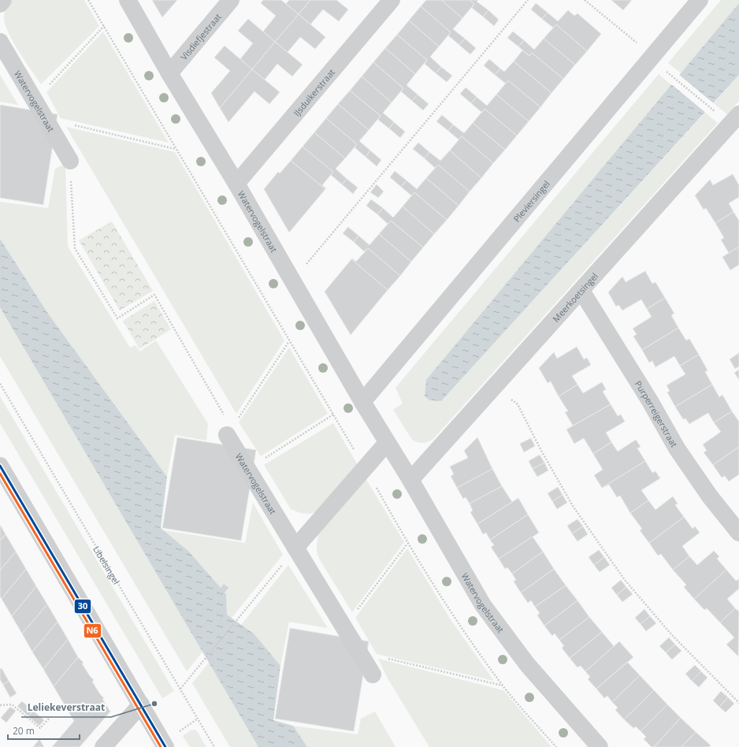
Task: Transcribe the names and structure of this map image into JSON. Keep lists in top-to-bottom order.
{
  "streets": {
    "street": [
      "Visdiefjestraat",
      "IJsduikerstraat",
      "Watervogelstraat",
      "Pleviersingel",
      "Meerkoetsingel",
      "Purperreigerstraat"
    ],
    "path": ["Libelsingel"]
  },
  "crossings": [
    ["Visdiefjestraat", "Watervogelstraat"],
    ["IJsduikerstraat", "Watervogelstraat"],
    ["Watervogelstraat", "Pleviersingel"],
    ["Watervogelstraat", "Meerkoetsingel"],
    ["Meerkoetsingel", "Purperreigerstraat"]
  ],
  "places": ["Leliekeverstraat"],
  "lines": ["transit line 30", "transit line N6"],
  "scale_bar": "20 m"
}
